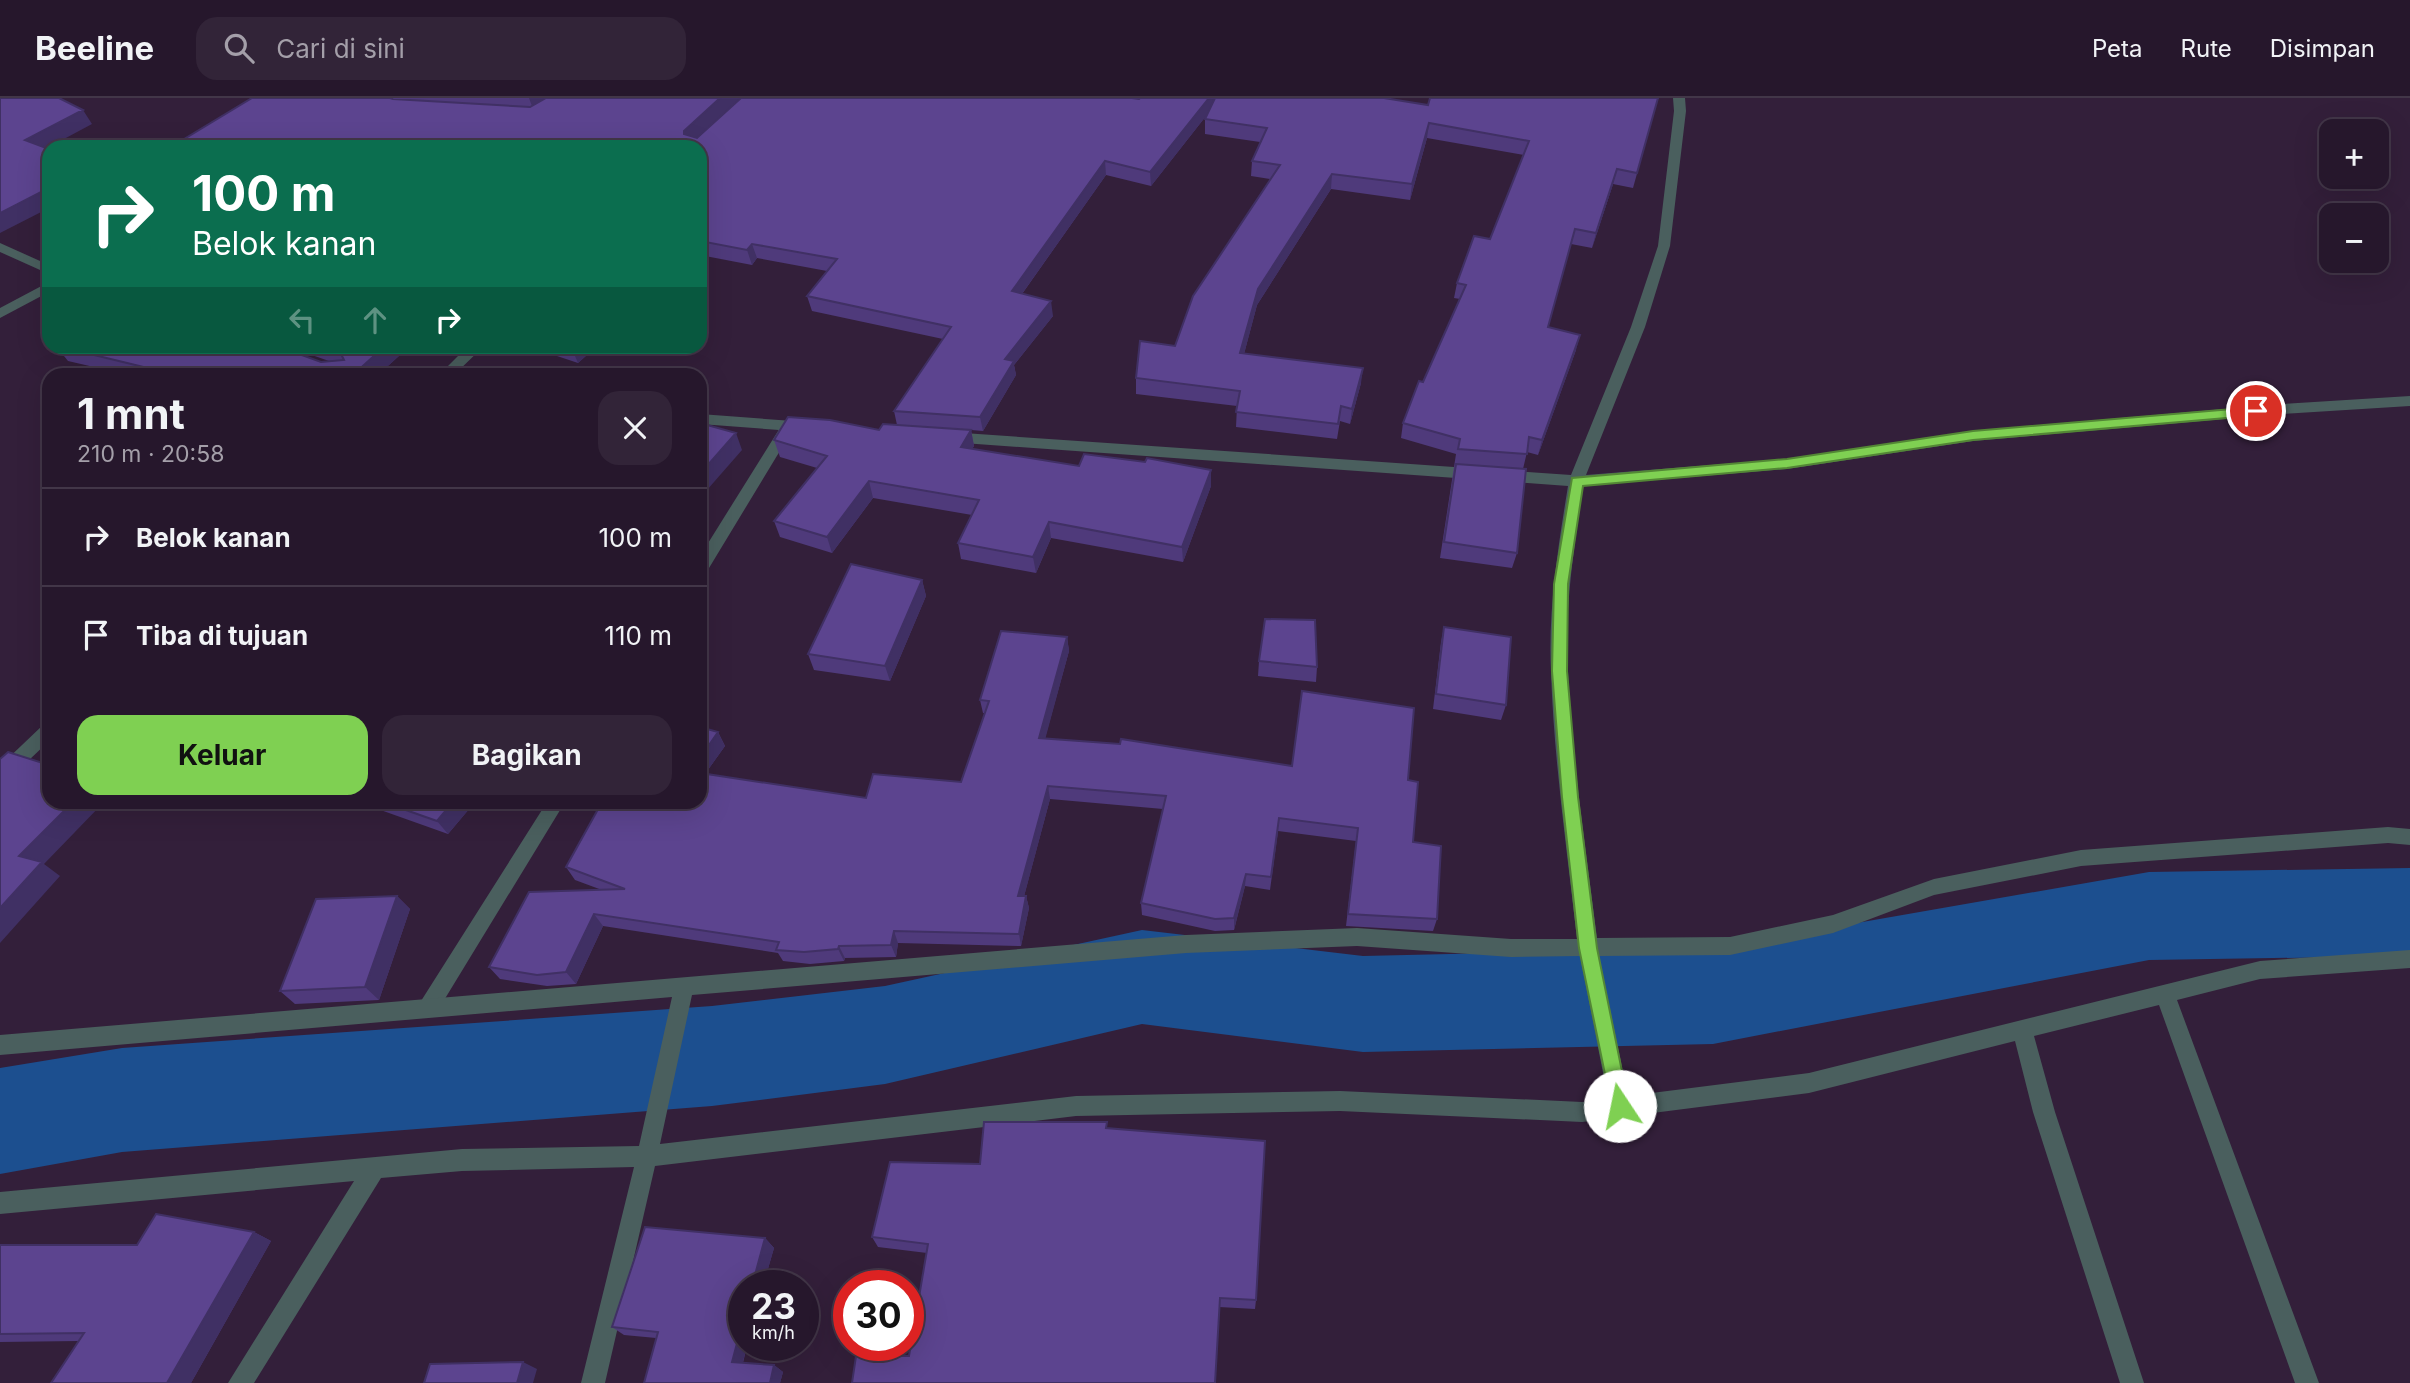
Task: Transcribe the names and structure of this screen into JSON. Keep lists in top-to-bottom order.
{
  "page": {
    "header": "Beeline",
    "search": "Cari di sini",
    "nav": ["Peta", "Rute", "Disimpan"],
    "map_buttons": ["+", "−"],
    "turn": ["100 m", "Belok kanan"],
    "heading": ["1 mnt", "210 m · 20:58"],
    "list": [
      {
        "name": "Belok kanan",
        "value": "100 m"
      },
      {
        "name": "Tiba di tujuan",
        "value": "110 m"
      }
    ],
    "buttons": ["Keluar", "Bagikan"],
    "speed": "23 km/h",
    "limit": "30"
  }
}
